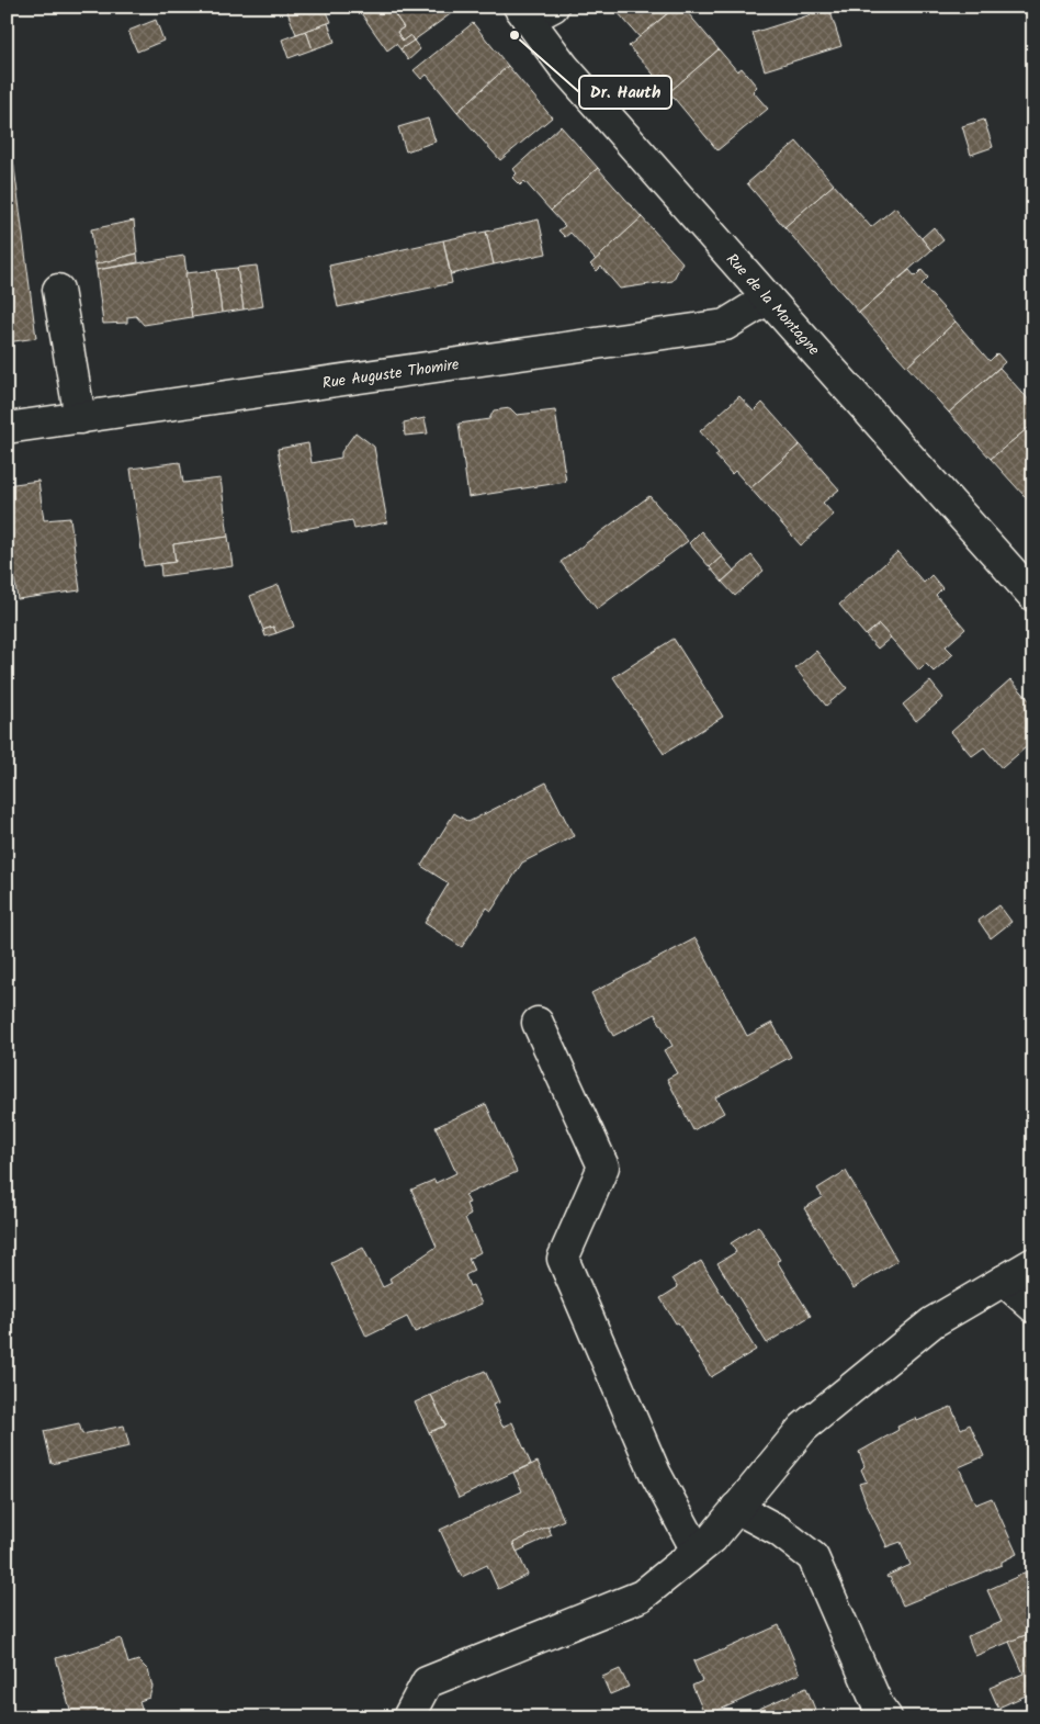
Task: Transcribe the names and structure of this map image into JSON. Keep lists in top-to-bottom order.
{
  "streets": {
    "street": ["Rue de la Montagne", "Rue Auguste Thomire"]
  },
  "crossings": [
    ["Rue de la Montagne", "Rue Auguste Thomire"]
  ],
  "places": ["Dr. Hauth"]
}
